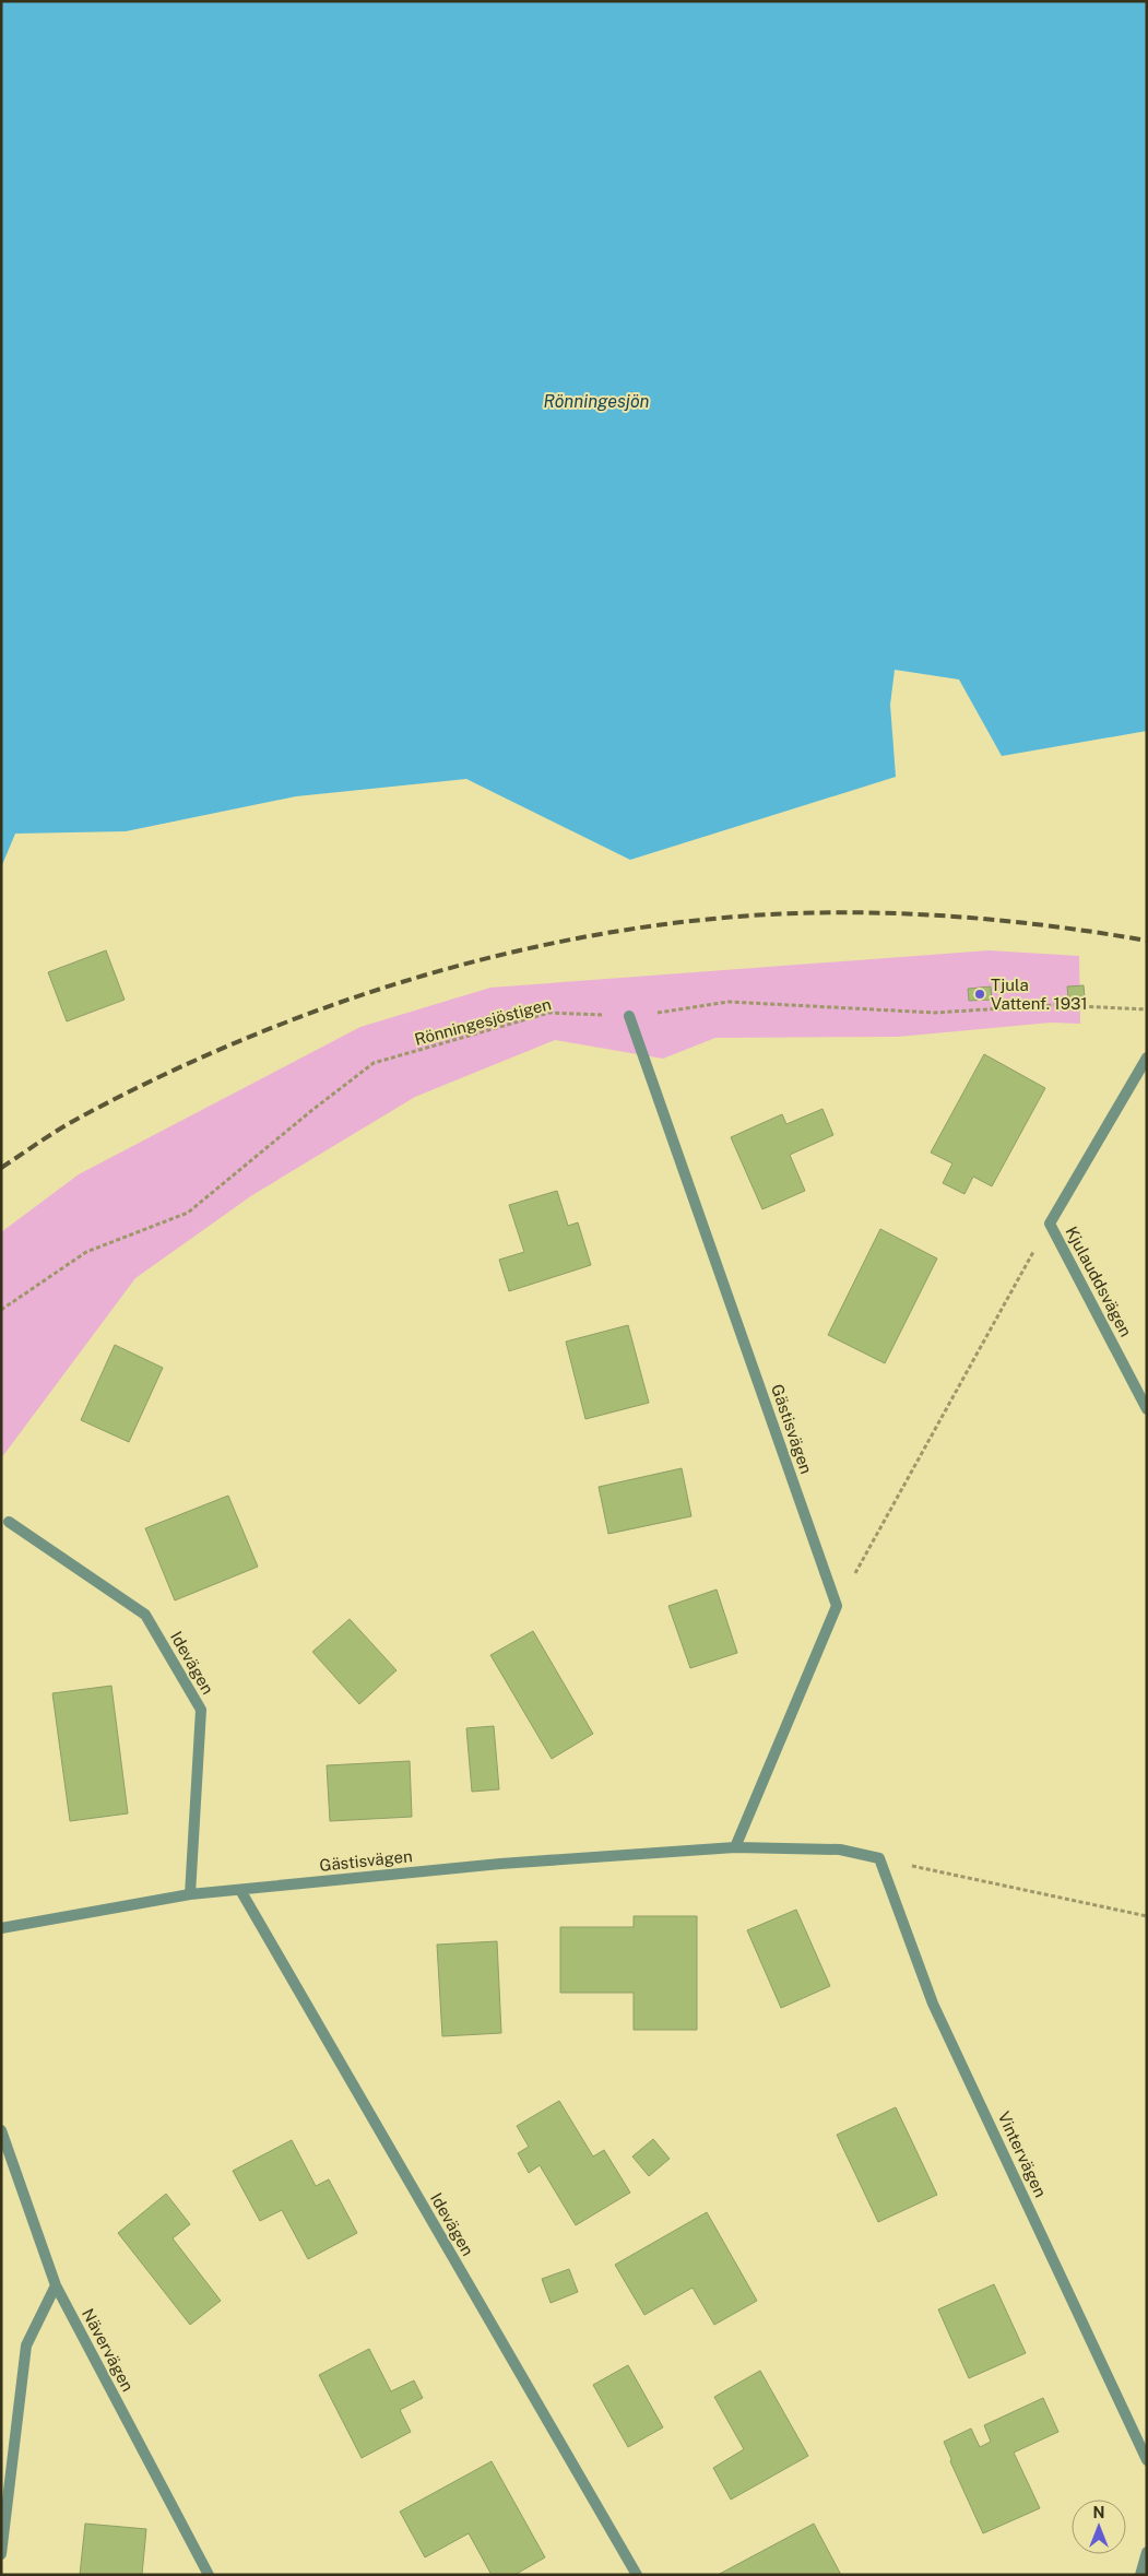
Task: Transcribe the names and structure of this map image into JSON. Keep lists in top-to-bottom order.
{
  "streets": {
    "street": [
      "Kjulauddsvägen",
      "Gästisvägen",
      "Idevägen",
      "Vintervägen",
      "Nävervägen"
    ],
    "path": ["Rönningesjöstigen"]
  },
  "crossings": [
    ["Rönningesjöstigen", "Gästisvägen"],
    ["Gästisvägen", "Idevägen"],
    ["Gästisvägen", "Vintervägen"]
  ],
  "water": ["Rönningesjön"],
  "places": ["Tjula Vattenf. 1931"],
  "north": "top"
}
